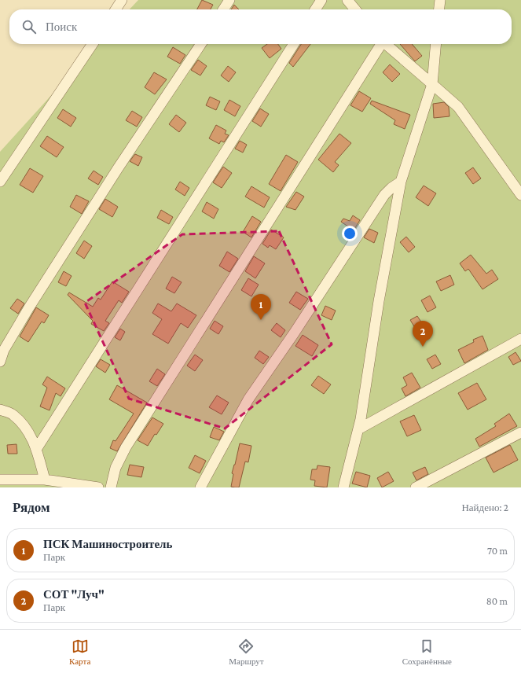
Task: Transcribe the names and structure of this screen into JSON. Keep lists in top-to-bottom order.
{
  "page": {
    "search": "Поиск",
    "pins": ["1", "2"],
    "heading": ["Рядом", "Найдено: 2"],
    "list": [
      {
        "mark": "1",
        "name": "ПСК Машиностроитель",
        "note": "Парк",
        "value": "70 m"
      },
      {
        "mark": "2",
        "name": "СОТ \"Луч\"",
        "note": "Парк",
        "value": "80 m"
      }
    ],
    "nav": ["Карта", "Маршрут", "Сохранённые"]
  }
}
